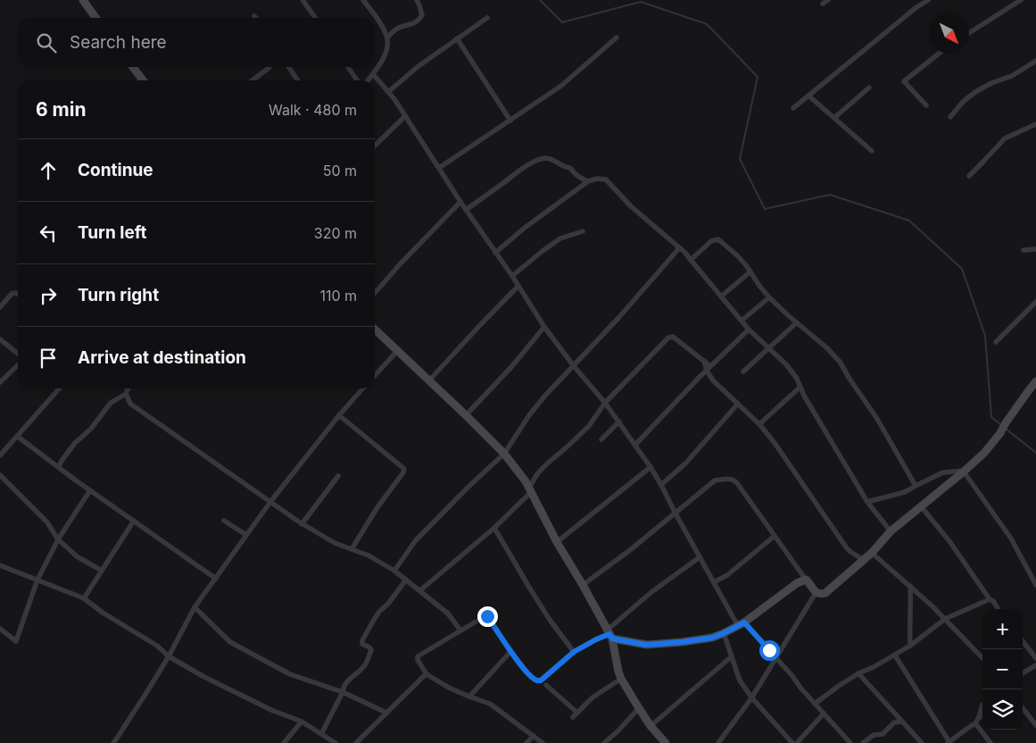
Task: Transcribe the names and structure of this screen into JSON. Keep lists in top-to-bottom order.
{
  "north": "bottom right",
  "page": {
    "search": "Search here",
    "heading": ["6 min", "Walk · 480 m"],
    "list": [
      ["Continue", "50 m"],
      ["Turn left", "320 m"],
      ["Turn right", "110 m"],
      "Arrive at destination"
    ],
    "map_buttons": ["+", "−"]
  }
}
